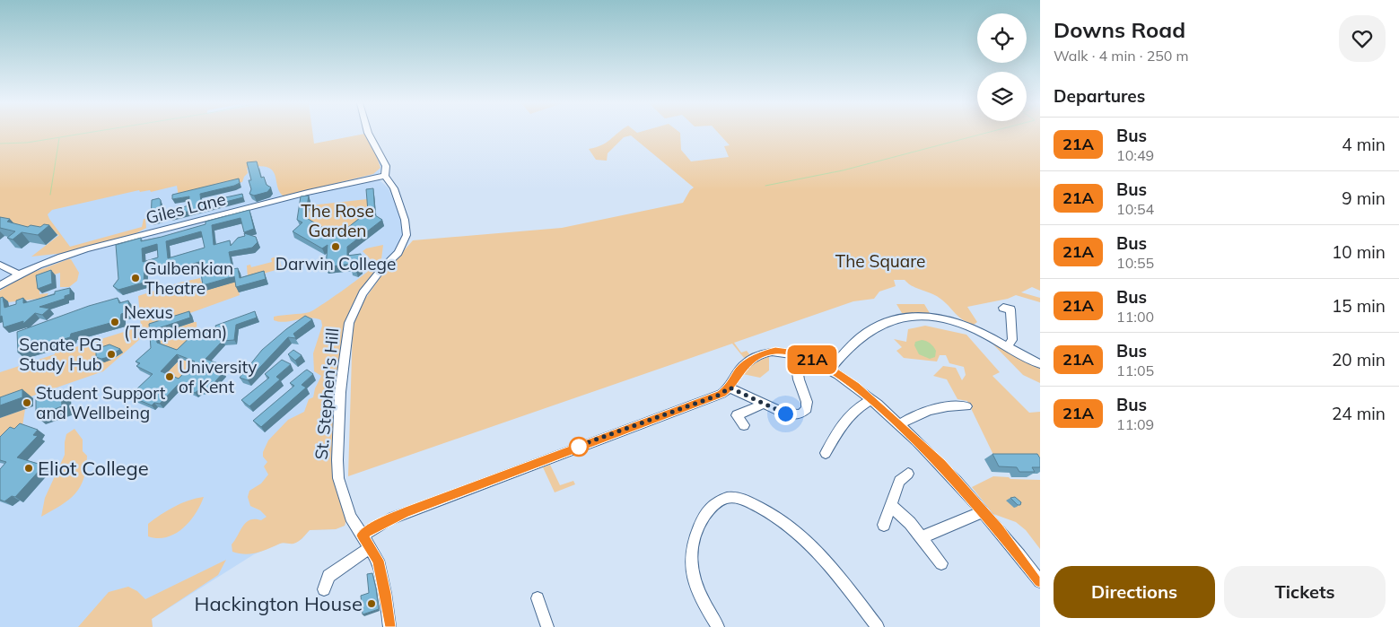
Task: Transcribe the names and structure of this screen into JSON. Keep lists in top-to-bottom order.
{
  "streets": {
    "street": ["Giles Lane", "St. Stephen's Hill"]
  },
  "crossings": [
    ["Giles Lane", "St. Stephen's Hill"]
  ],
  "parks": ["The Rose Garden", "The Square"],
  "places": [
    "Darwin College",
    "Gulbenkian Theatre",
    "Nexus (Templeman)",
    "Senate PG Study Hub",
    "University of Kent",
    "Student Support and Wellbeing",
    "Eliot College",
    "Hackington House"
  ],
  "lines": ["bus line 21A"],
  "page": {
    "on_map": "21A",
    "heading": [
      ["Downs Road", "Walk · 4 min · 250 m"],
      "Departures"
    ],
    "list": [
      {
        "mark": "21A",
        "name": "Bus",
        "note": "10:49",
        "value": "4 min"
      },
      {
        "mark": "21A",
        "name": "Bus",
        "note": "10:54",
        "value": "9 min"
      },
      {
        "mark": "21A",
        "name": "Bus",
        "note": "10:55",
        "value": "10 min"
      },
      {
        "mark": "21A",
        "name": "Bus",
        "note": "11:00",
        "value": "15 min"
      },
      {
        "mark": "21A",
        "name": "Bus",
        "note": "11:05",
        "value": "20 min"
      },
      {
        "mark": "21A",
        "name": "Bus",
        "note": "11:09",
        "value": "24 min"
      }
    ],
    "buttons": ["Directions", "Tickets"]
  }
}
